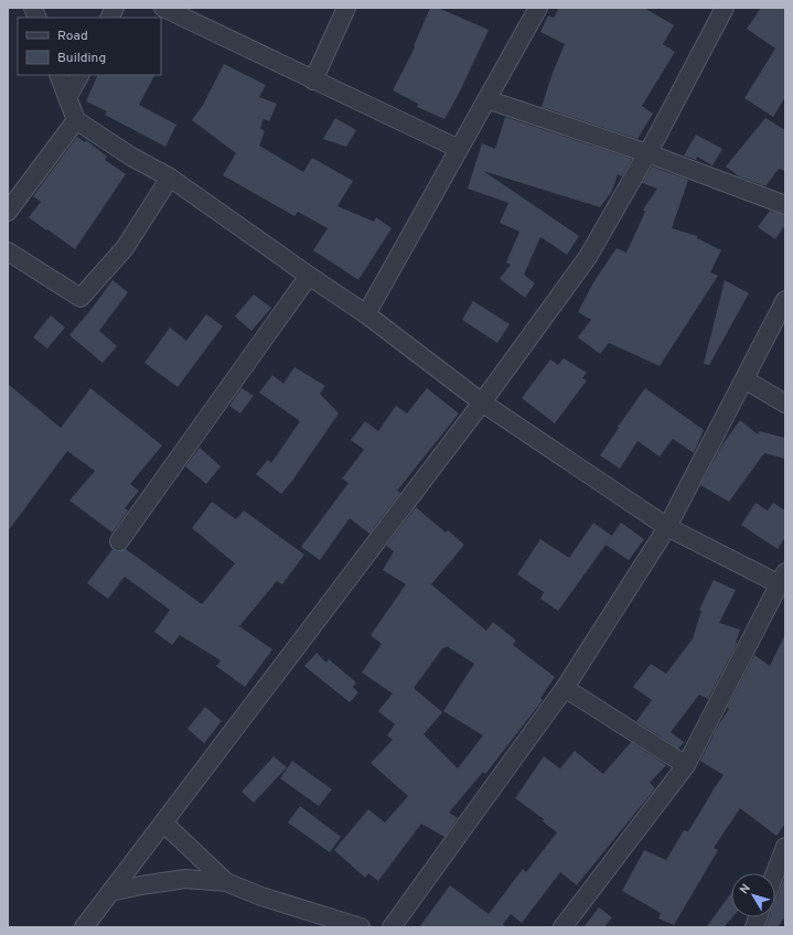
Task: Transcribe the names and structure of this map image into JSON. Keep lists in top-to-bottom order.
{
  "legend": ["Road", "Building"],
  "north": "top left"
}
